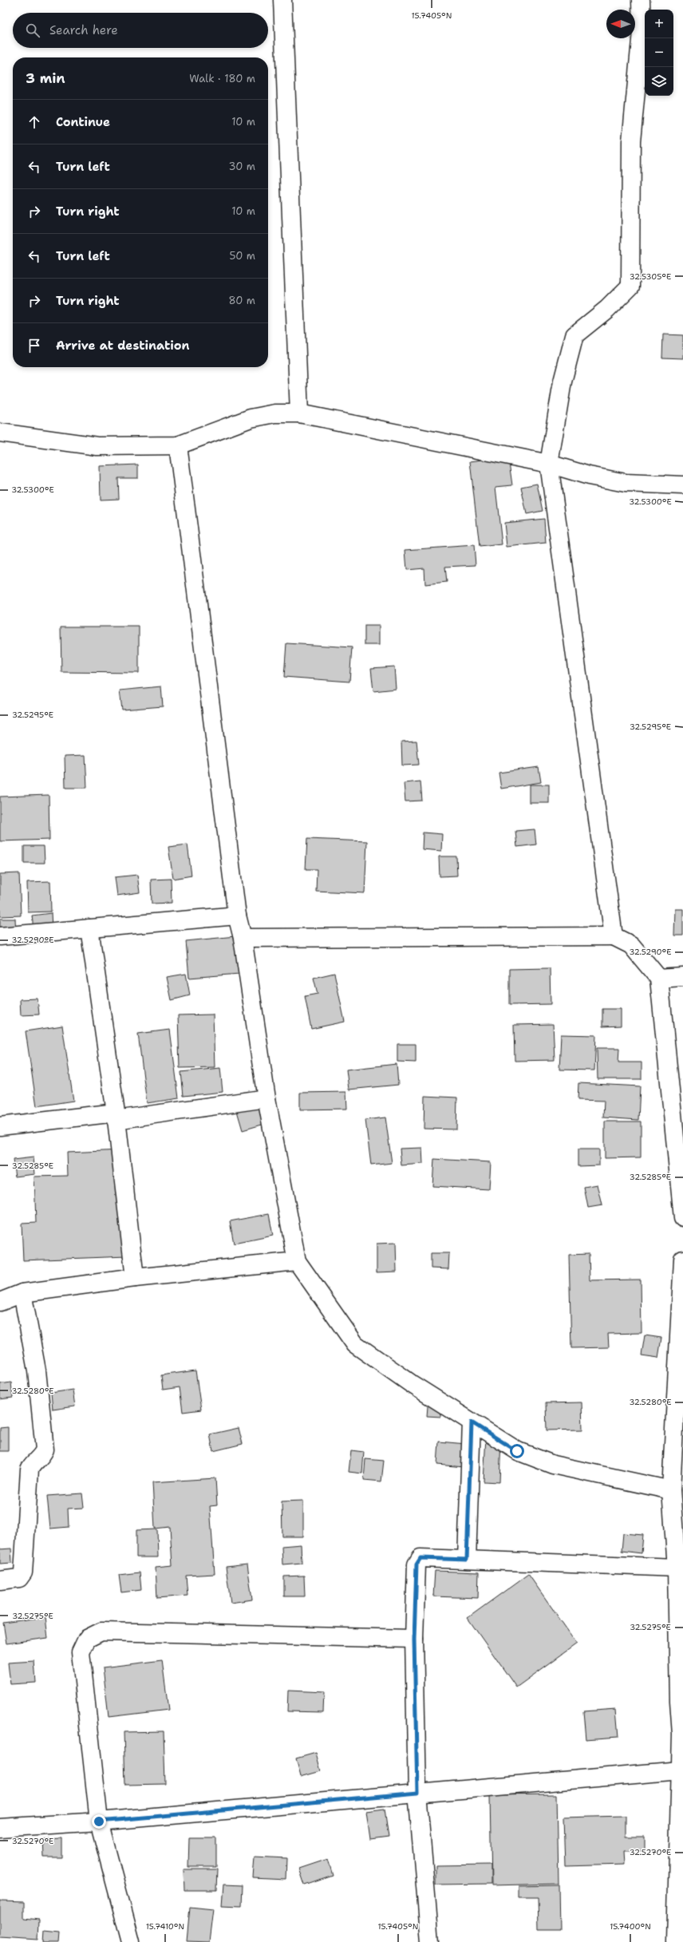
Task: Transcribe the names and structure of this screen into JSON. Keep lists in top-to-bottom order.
{
  "north": "left",
  "page": {
    "map_buttons": ["+", "−"],
    "search": "Search here",
    "heading": ["3 min", "Walk · 180 m"],
    "list": [
      ["Continue", "10 m"],
      ["Turn left", "30 m"],
      ["Turn right", "10 m"],
      ["Turn left", "50 m"],
      ["Turn right", "80 m"],
      "Arrive at destination"
    ]
  },
  "coordinates": [
    "15.7405°N",
    "32.5305°E",
    "32.5300°E",
    "32.5295°E",
    "32.5290°E",
    "32.5285°E",
    "32.5280°E",
    "32.5275°E",
    "32.5270°E",
    "15.7410°N",
    "15.7400°N"
  ]
}
